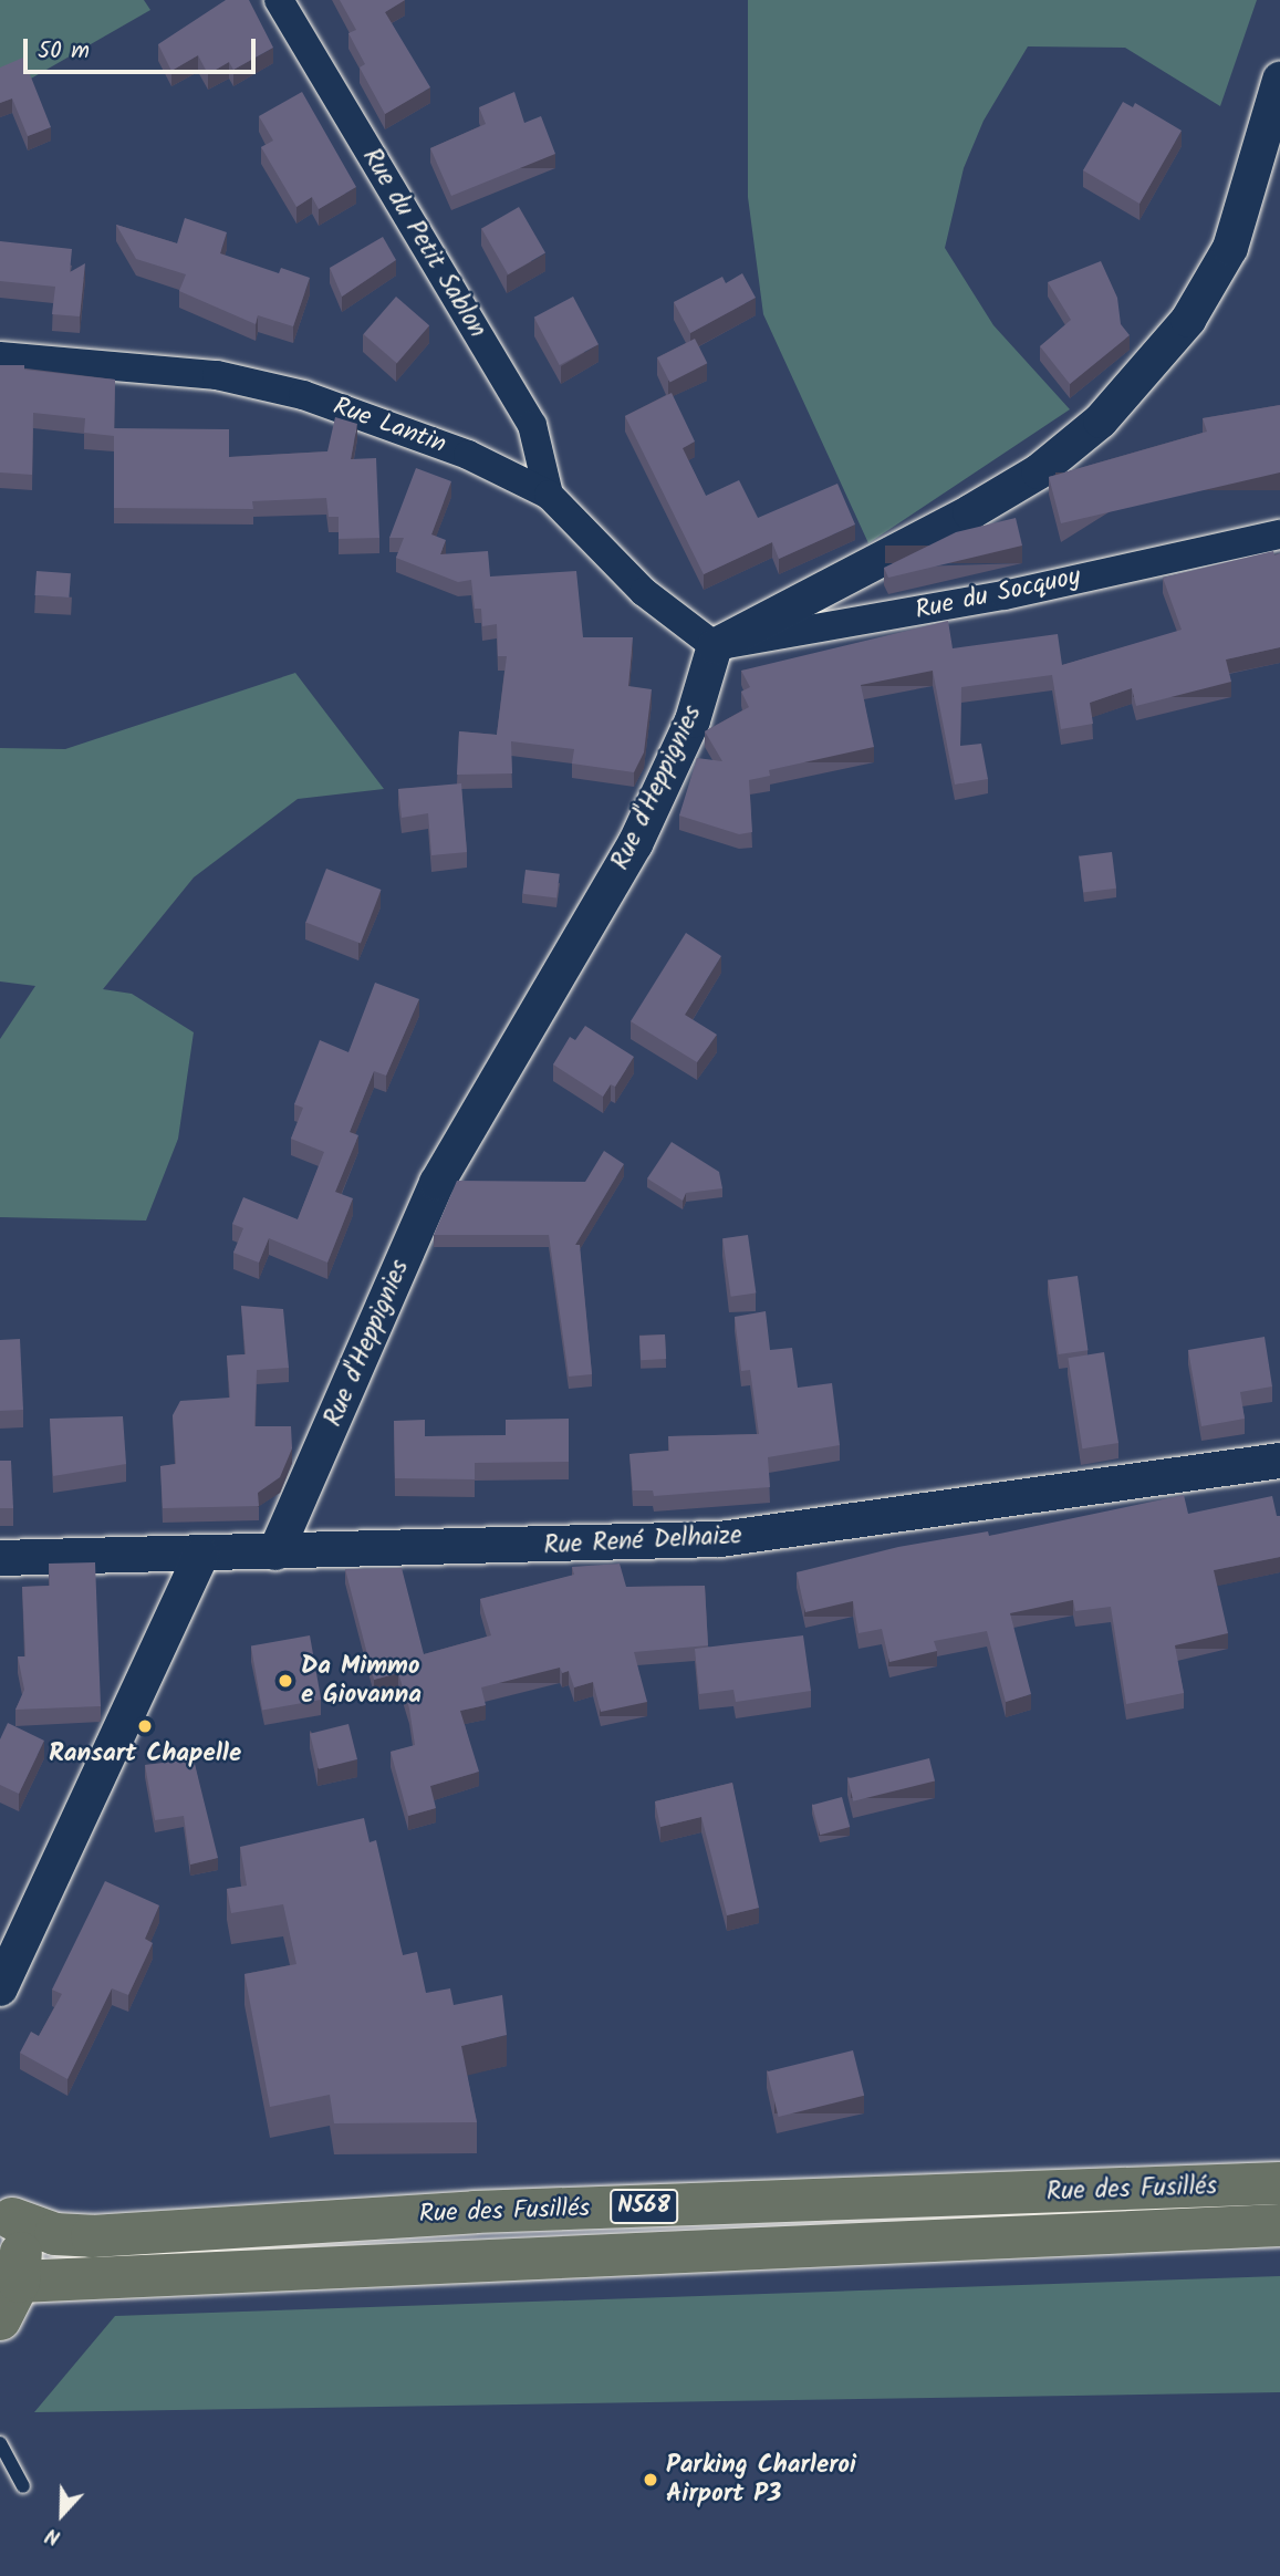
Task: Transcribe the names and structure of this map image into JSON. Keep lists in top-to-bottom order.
{
  "streets": {
    "highway": ["Rue des Fusillés", "N568"],
    "street": [
      "Rue du Petit Sablon",
      "Rue Lantin",
      "Rue du Socquoy",
      "Rue d'Heppignies",
      "Rue René Delhaize"
    ]
  },
  "crossings": [
    ["Rue du Petit Sablon", "Rue Lantin"],
    ["Rue Lantin", "Rue du Socquoy"],
    ["Rue Lantin", "Rue d'Heppignies"],
    ["Rue du Socquoy", "Rue d'Heppignies"],
    ["Rue d'Heppignies", "Rue René Delhaize"],
    ["Rue des Fusillés", "N568"]
  ],
  "places": ["Da Mimmo e Giovanna", "Ransart Chapelle", "Parking Charleroi Airport P3"],
  "scale_bar": "50 m",
  "north": "bottom"
}
